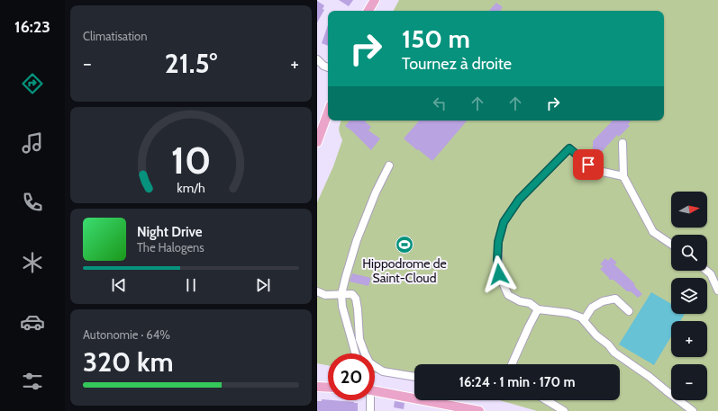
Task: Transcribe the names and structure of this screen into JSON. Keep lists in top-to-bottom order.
{
  "places": {
    "sports": ["Hippodrome de Saint-Cloud"]
  },
  "north": "right",
  "page": {
    "tabs": "16:23",
    "tile": [
      "Climatisation",
      ["Autonomie · 64%", "320 km"]
    ],
    "turn": ["150 m", "Tournez à droite"],
    "heat": ["−", "21.5°", "+"],
    "map_buttons": ["+", "−"],
    "song": ["Night Drive", "The Halogens"],
    "limit": "20",
    "trip": "16:24 · 1 min · 170 m",
    "gauge": ["10", "km/h"]
  }
}
